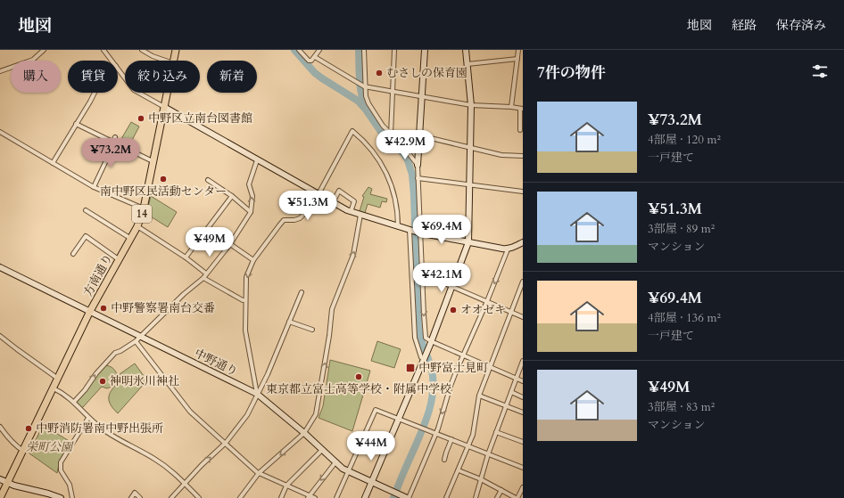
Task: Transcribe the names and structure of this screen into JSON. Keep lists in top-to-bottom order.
{
  "streets": {
    "main road": ["14", "方南通り"],
    "street": ["中野通り"]
  },
  "crossings": [
    ["方南通り", "中野通り"]
  ],
  "parks": ["栄町公園"],
  "places": {
    "other": [
      "むさしの保育園",
      "中野区立南台図書館",
      "南中野区民活動センター",
      "中野警察署南台交番",
      "オオゼキ",
      "東京都立富士高等学校・附属中学校",
      "神明氷川神社",
      "中野消防署南中野出張所"
    ],
    "transit": ["中野富士見町"]
  },
  "page": {
    "header": "地図",
    "nav": ["地図", "経路", "保存済み"],
    "heading": "7件の物件",
    "chip": [
      "購入",
      "賃貸",
      "絞り込み",
      "新着"
    ],
    "list": [
      {
        "name": "¥73.2M",
        "note": "4部屋 · 120 m² · 一戸建て"
      },
      {
        "name": "¥51.3M",
        "note": "3部屋 · 89 m² · マンション"
      },
      {
        "name": "¥69.4M",
        "note": "4部屋 · 136 m² · 一戸建て"
      },
      {
        "name": "¥49M",
        "note": "3部屋 · 83 m² · マンション"
      }
    ],
    "price": [
      "¥42.9M",
      "¥73.2M",
      "¥51.3M",
      "¥69.4M",
      "¥49M",
      "¥42.1M",
      "¥44M"
    ]
  }
}
